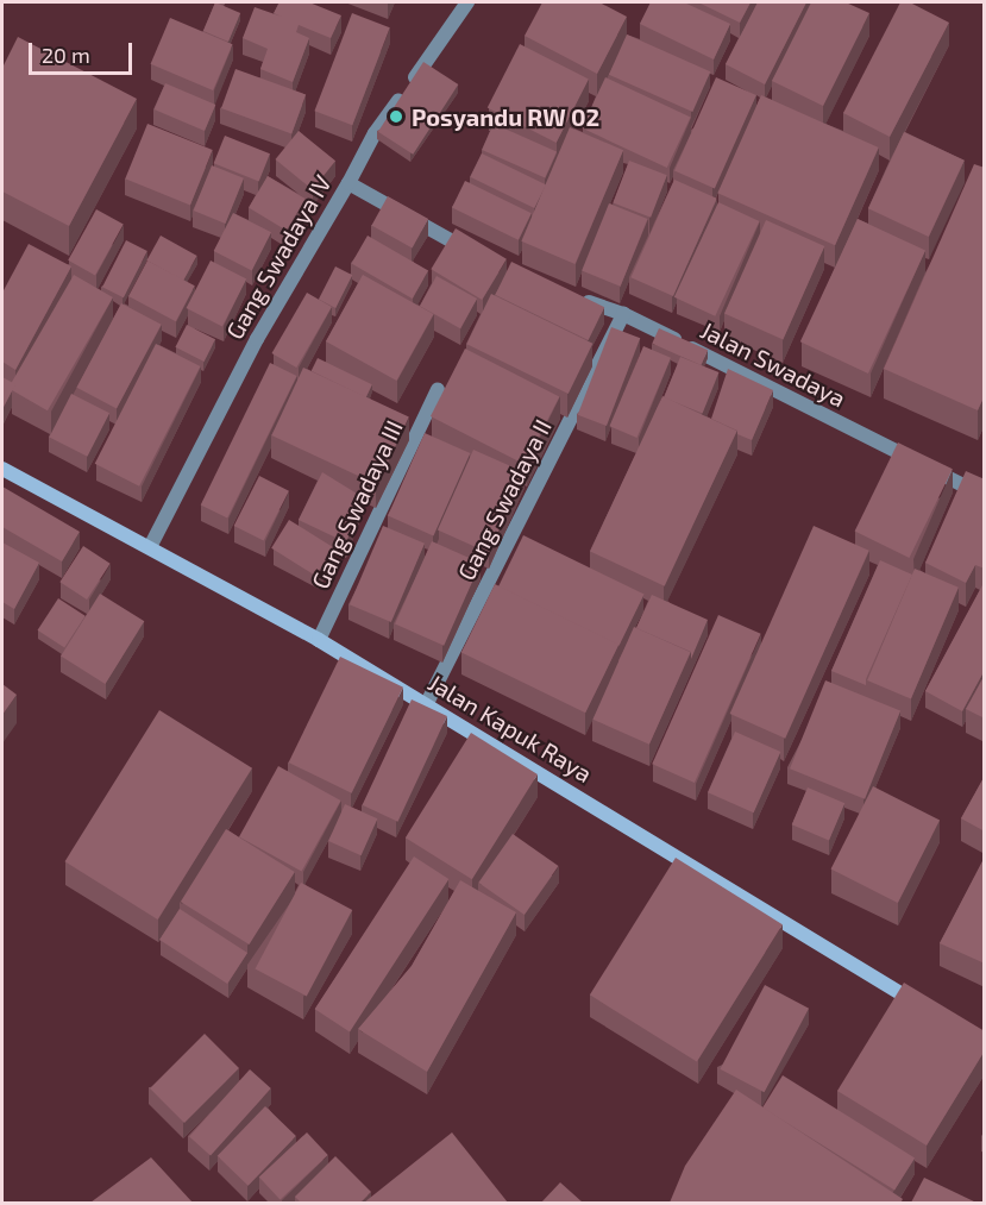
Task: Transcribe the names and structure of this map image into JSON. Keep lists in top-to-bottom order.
{
  "streets": {
    "main road": ["Jalan Kapuk Raya"],
    "street": [
      "Gang Swadaya IV",
      "Jalan Swadaya",
      "Gang Swadaya II",
      "Gang Swadaya III"
    ]
  },
  "crossings": [
    ["Gang Swadaya IV", "Jalan Kapuk Raya"],
    ["Jalan Swadaya", "Gang Swadaya II"],
    ["Gang Swadaya II", "Jalan Kapuk Raya"],
    ["Gang Swadaya III", "Jalan Kapuk Raya"]
  ],
  "places": ["Posyandu RW 02"],
  "scale_bar": "20 m"
}
